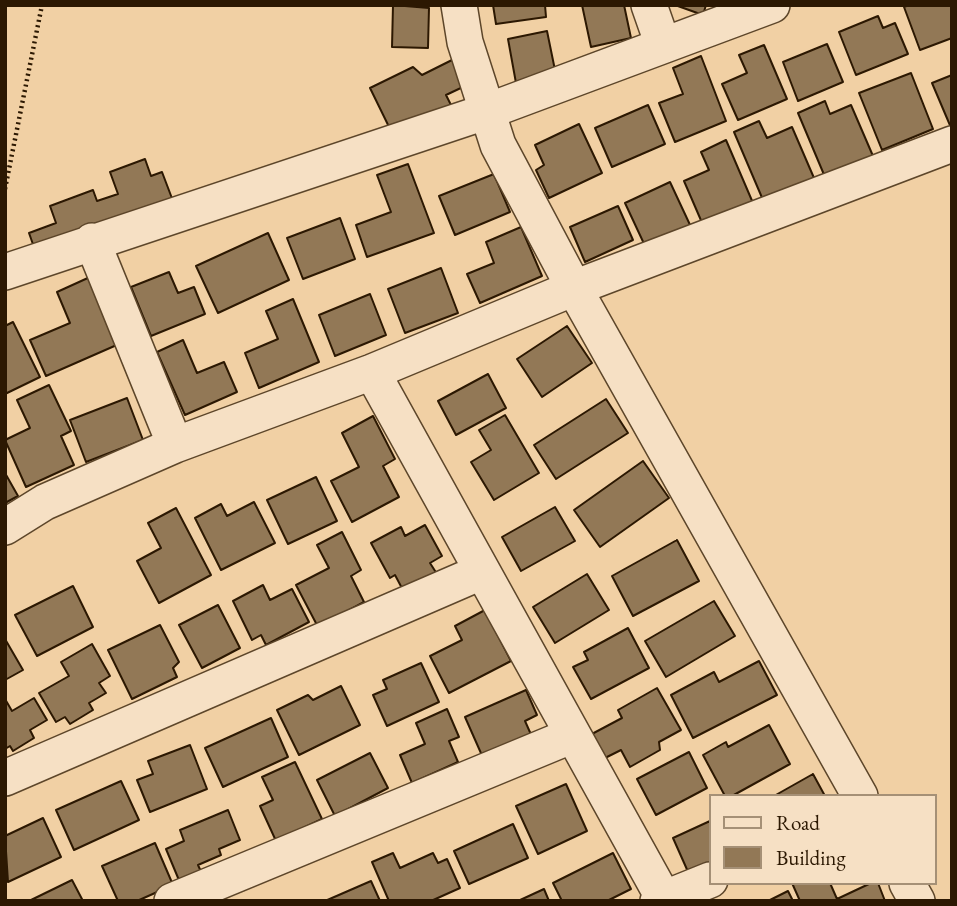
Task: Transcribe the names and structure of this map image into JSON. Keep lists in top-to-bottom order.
{
  "legend": ["Road", "Building"]
}
